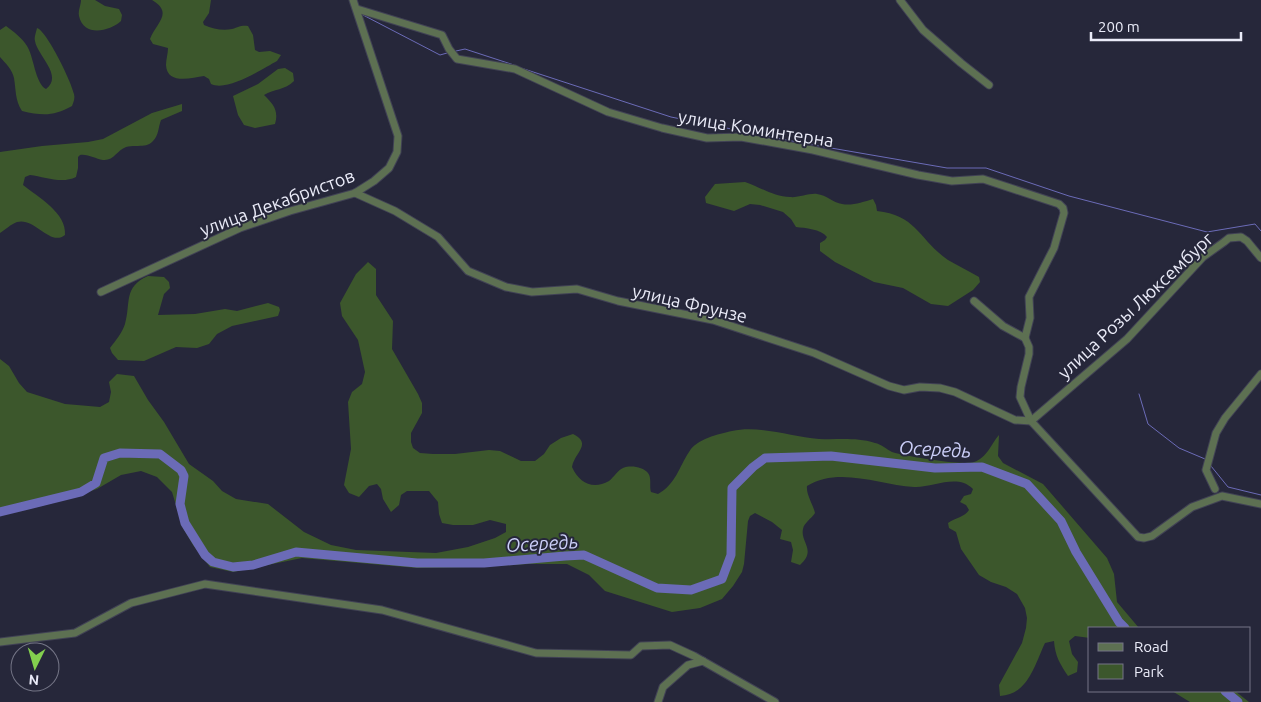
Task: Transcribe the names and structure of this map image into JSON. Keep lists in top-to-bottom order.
{
  "streets": {
    "street": [
      "улица Коминтерна",
      "улица Декабристов",
      "улица Фрунзе",
      "улица Розы Люксембург"
    ]
  },
  "crossings": [
    ["улица Коминтерна", "улица Декабристов"],
    ["улица Коминтерна", "улица Розы Люксембург"],
    ["улица Декабристов", "улица Фрунзе"],
    ["улица Фрунзе", "улица Розы Люксембург"]
  ],
  "water": ["Осередь"],
  "legend": ["Road", "Park"],
  "scale_bar": "200 m",
  "north": "bottom"
}
